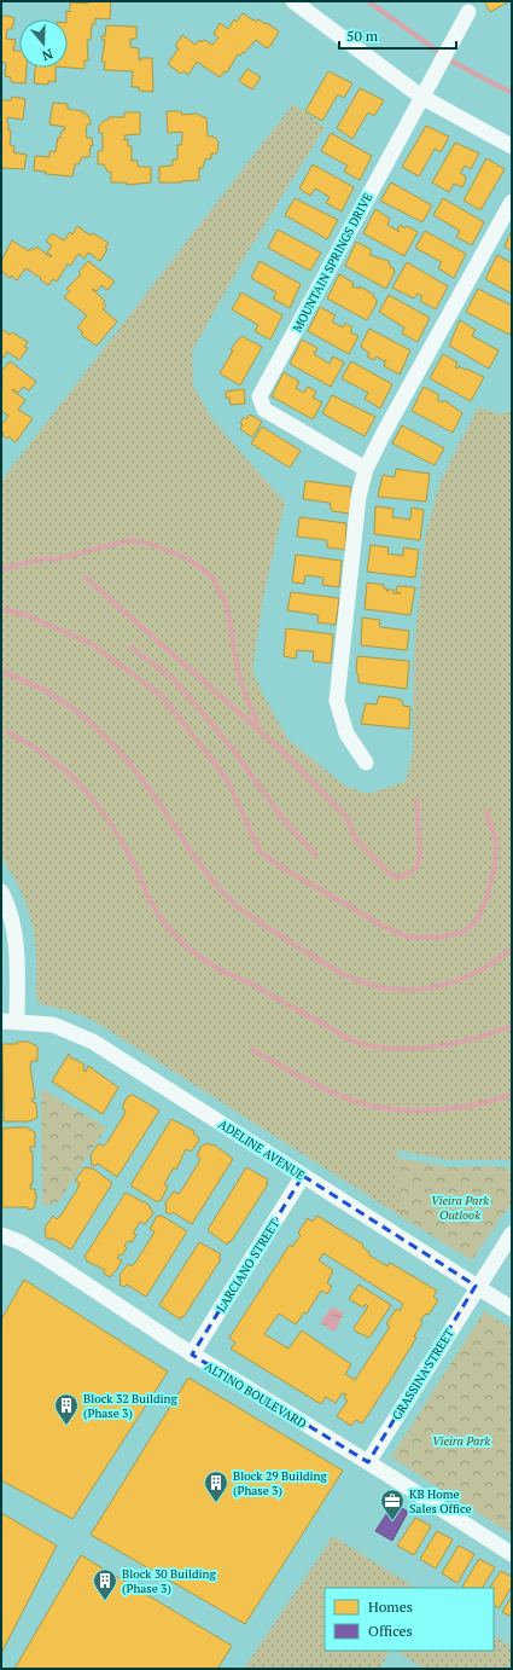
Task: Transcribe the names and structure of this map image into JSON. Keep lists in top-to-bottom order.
{
  "streets": {
    "street": [
      "MOUNTAIN SPRINGS DRIVE",
      "ADELINE AVENUE",
      "LARCIANO STREET",
      "GRASSINA STREET",
      "ALTINO BOULEVARD"
    ]
  },
  "crossings": [
    ["ADELINE AVENUE", "LARCIANO STREET"],
    ["ADELINE AVENUE", "GRASSINA STREET"],
    ["LARCIANO STREET", "ALTINO BOULEVARD"],
    ["GRASSINA STREET", "ALTINO BOULEVARD"]
  ],
  "parks": ["Vieira Park Outlook", "Vieira Park"],
  "places": {
    "building": ["Block 32 Building (Phase 3)", "Block 29 Building (Phase 3)", "Block 30 Building (Phase 3)"],
    "office": ["KB Home Sales Office"]
  },
  "legend": ["Homes", "Offices"],
  "scale_bar": "50 m",
  "north": "bottom"
}
